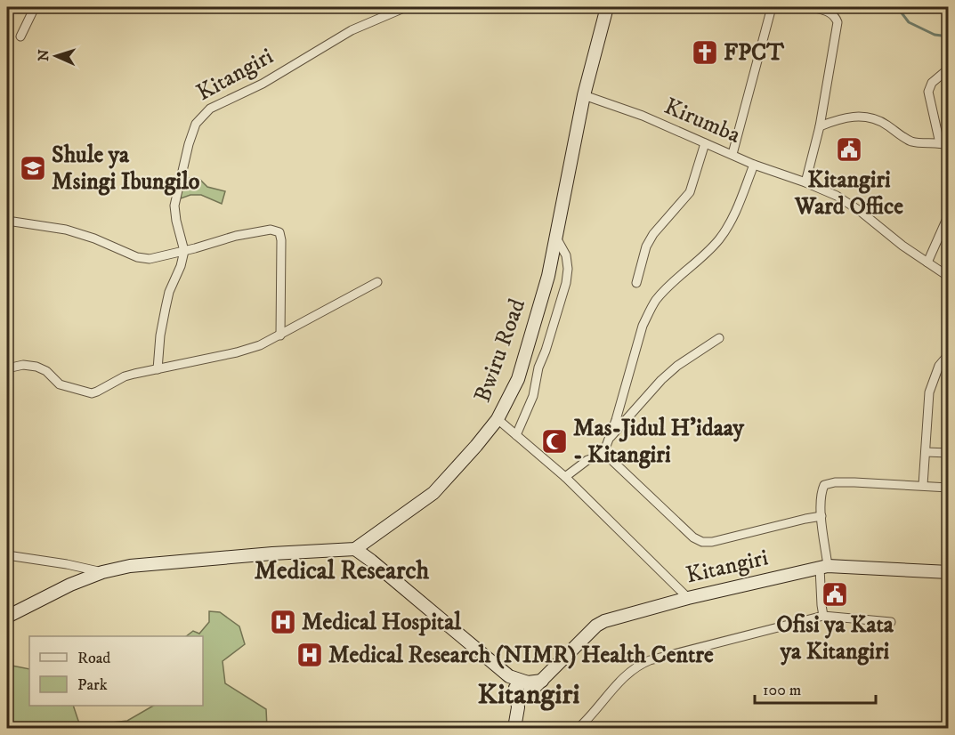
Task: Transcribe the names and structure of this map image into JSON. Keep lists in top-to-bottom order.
{
  "streets": {
    "main road": ["Kitangiri", "Bwiru Road"],
    "street": ["Kirumba"]
  },
  "crossings": [
    ["Kirumba", "Bwiru Road"]
  ],
  "districts": ["Medical Research", "Kitangiri"],
  "places": {
    "church": ["FPCT"],
    "public building": ["Kitangiri Ward Office", "Ofisi ya Kata ya Kitangiri"],
    "school or university": ["Shule ya Msingi Ibungilo"],
    "mosque": ["Mas-Jidul H'idaay - Kitangiri"],
    "hospital": ["Medical Hospital", "Medical Research (NIMR) Health Centre"]
  },
  "legend": ["Road", "Park"],
  "scale_bar": "100 m",
  "north": "left"
}
